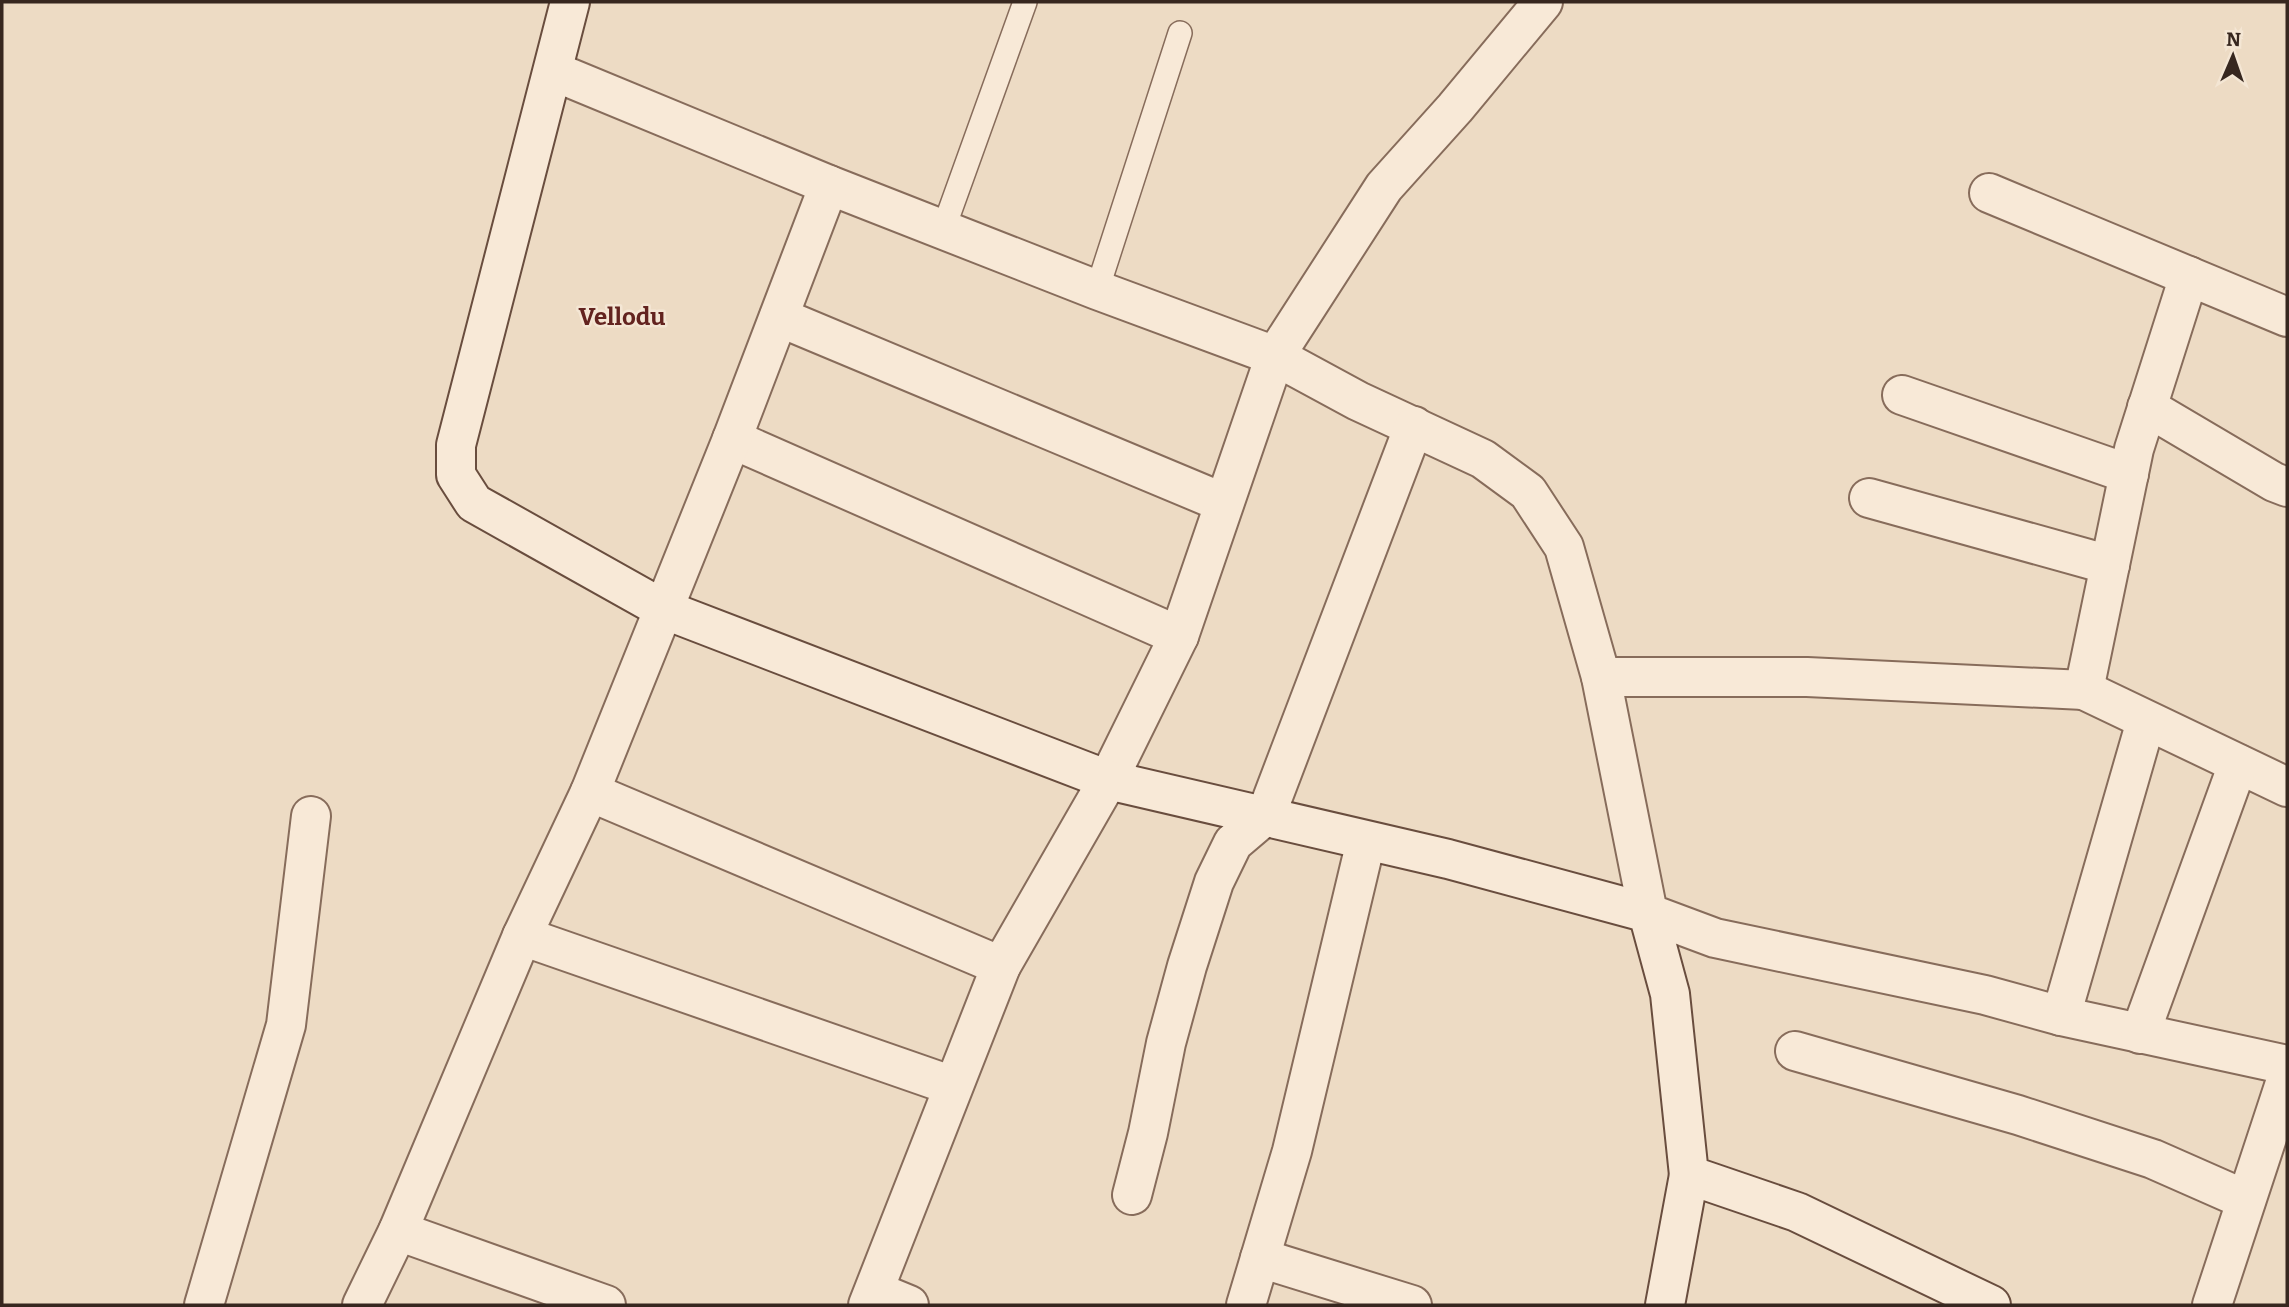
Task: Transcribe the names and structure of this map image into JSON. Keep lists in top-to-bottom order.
{
  "districts": ["Vellodu"],
  "north": "top"
}
